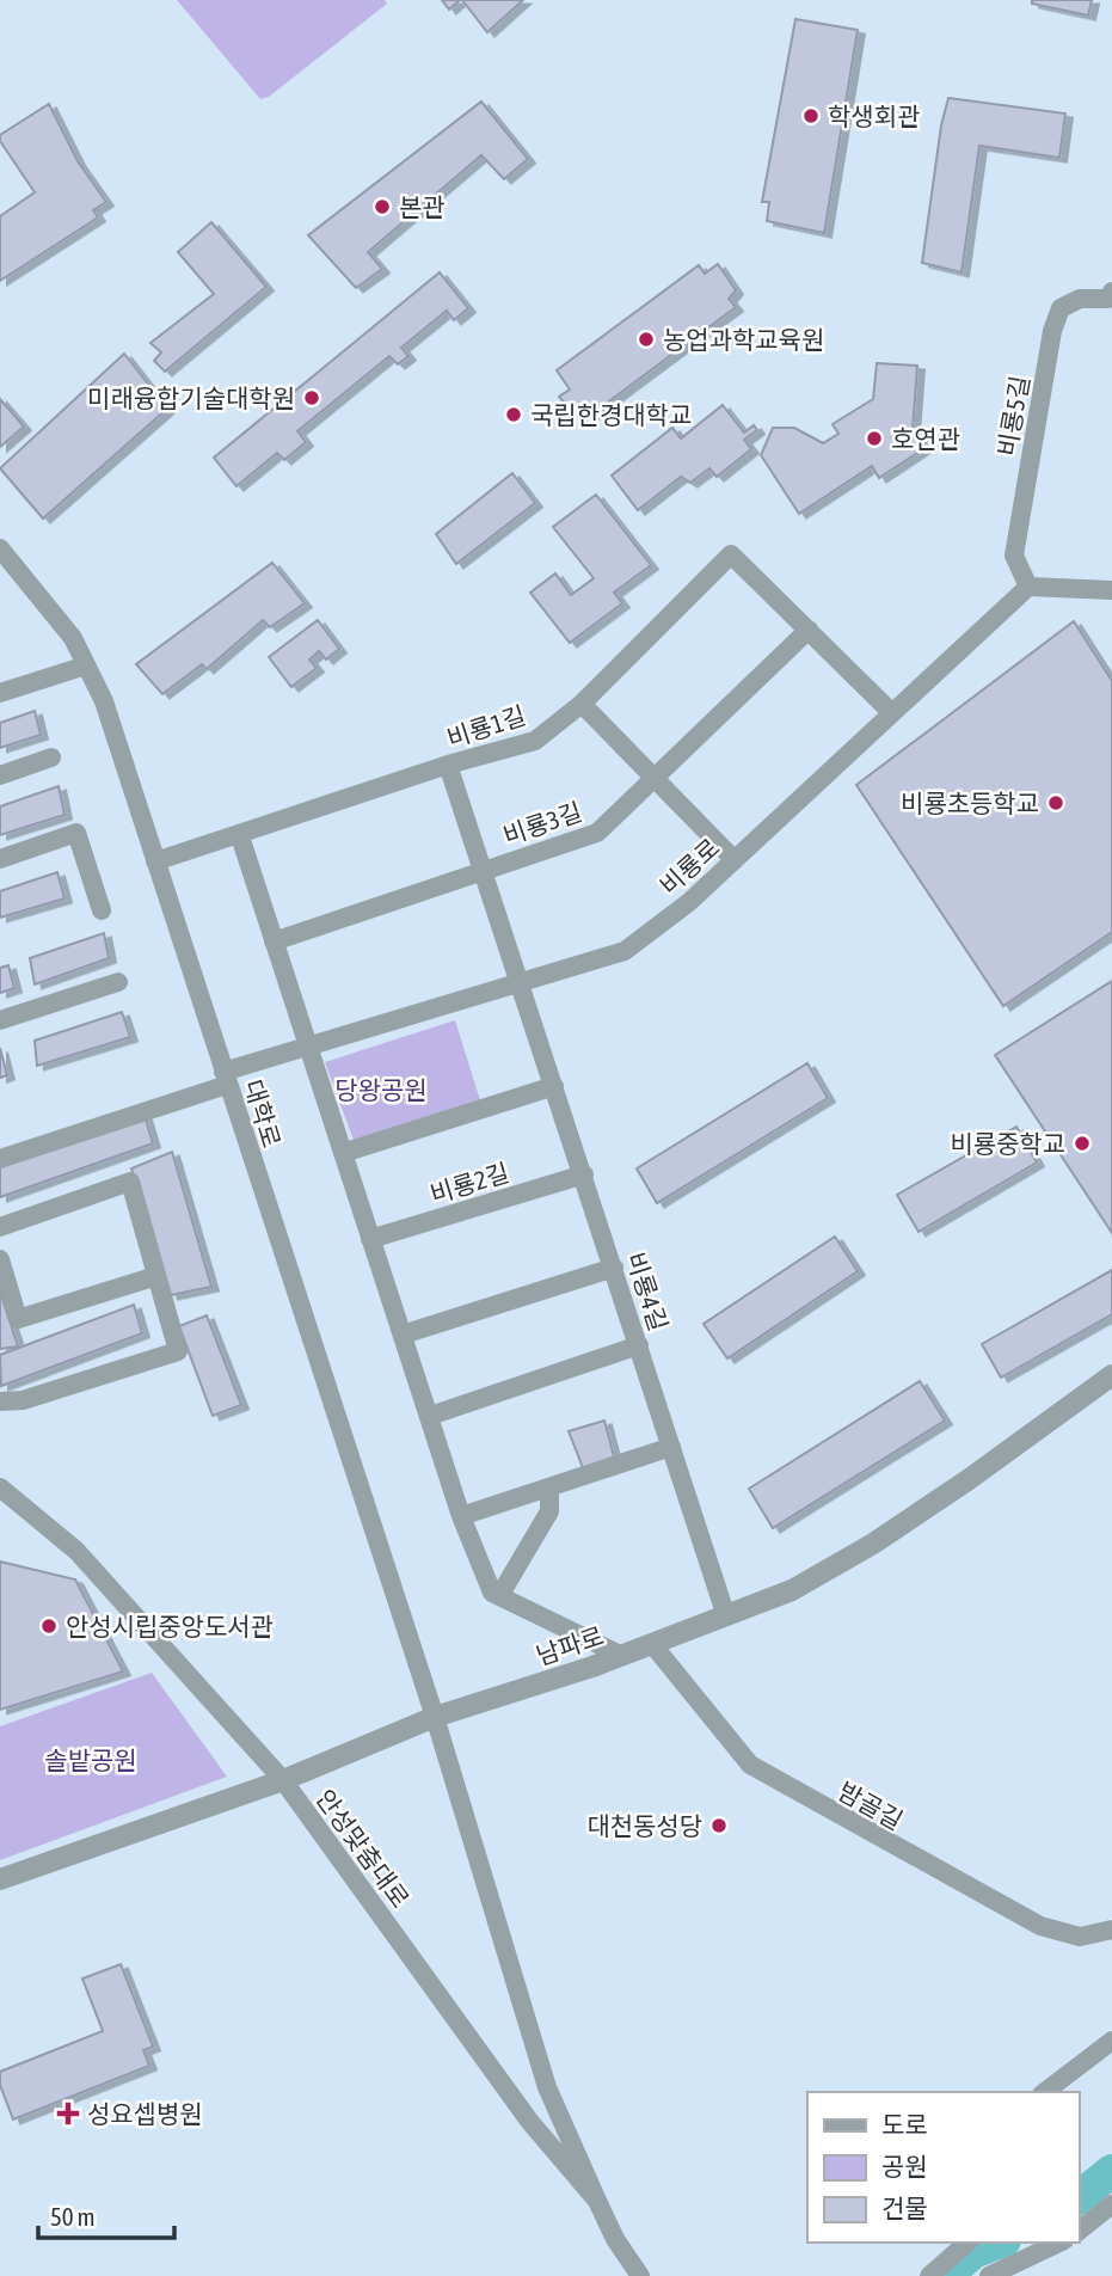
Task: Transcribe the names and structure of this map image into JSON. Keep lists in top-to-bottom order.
{
  "streets": {
    "street": [
      "비룡5길",
      "비룡1길",
      "비룡3길",
      "비룡로",
      "대학로",
      "비룡2길",
      "비룡4길",
      "남파로",
      "밤골길",
      "안성맞춤대로"
    ]
  },
  "crossings": [
    ["비룡5길", "비룡로"],
    ["비룡1길", "비룡3길"],
    ["비룡1길", "비룡로"],
    ["비룡1길", "대학로"],
    ["비룡1길", "비룡4길"],
    ["비룡3길", "비룡4길"],
    ["비룡로", "대학로"],
    ["비룡로", "비룡4길"],
    ["대학로", "남파로"],
    ["대학로", "안성맞춤대로"],
    ["비룡2길", "비룡4길"],
    ["비룡4길", "남파로"],
    ["남파로", "밤골길"],
    ["남파로", "안성맞춤대로"]
  ],
  "parks": ["당왕공원", "솔밭공원"],
  "places": {
    "other": [
      "학생회관",
      "본관",
      "농업과학교육원",
      "미래융합기술대학원",
      "국립한경대학교",
      "호연관",
      "비룡초등학교",
      "비룡중학교",
      "안성시립중앙도서관",
      "대천동성당"
    ],
    "health": ["성요셉병원"]
  },
  "legend": ["도로", "공원", "건물"],
  "scale_bar": "50 m"
}
